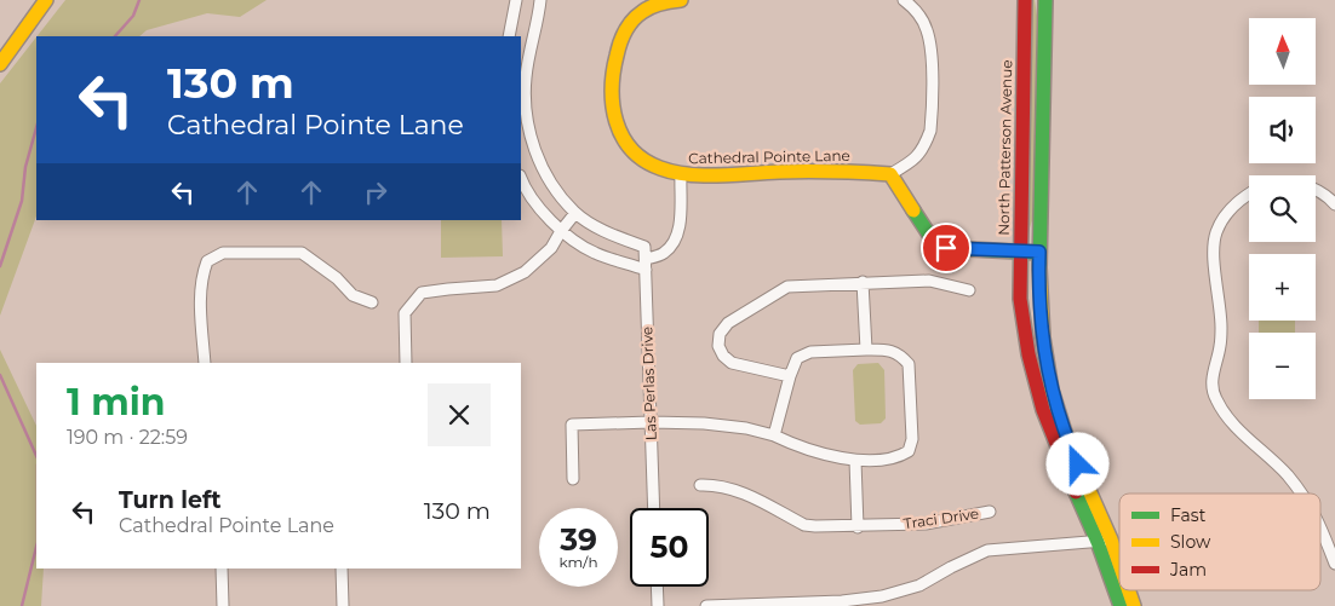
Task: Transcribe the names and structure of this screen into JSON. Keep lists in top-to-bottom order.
{
  "streets": {
    "main road": ["North Patterson Avenue", "Cathedral Pointe Lane"],
    "street": ["Las Perlas Drive", "Traci Drive"]
  },
  "legend": ["Fast", "Slow", "Jam"],
  "north": "top",
  "page": {
    "map_buttons": ["+", "−"],
    "turn": ["130 m", "Cathedral Pointe Lane"],
    "heading": ["1 min", "190 m · 22:59"],
    "list": [
      {
        "name": "Turn left",
        "note": "Cathedral Pointe Lane",
        "value": "130 m"
      }
    ],
    "speed": "39 km/h",
    "limit": "50"
  }
}
